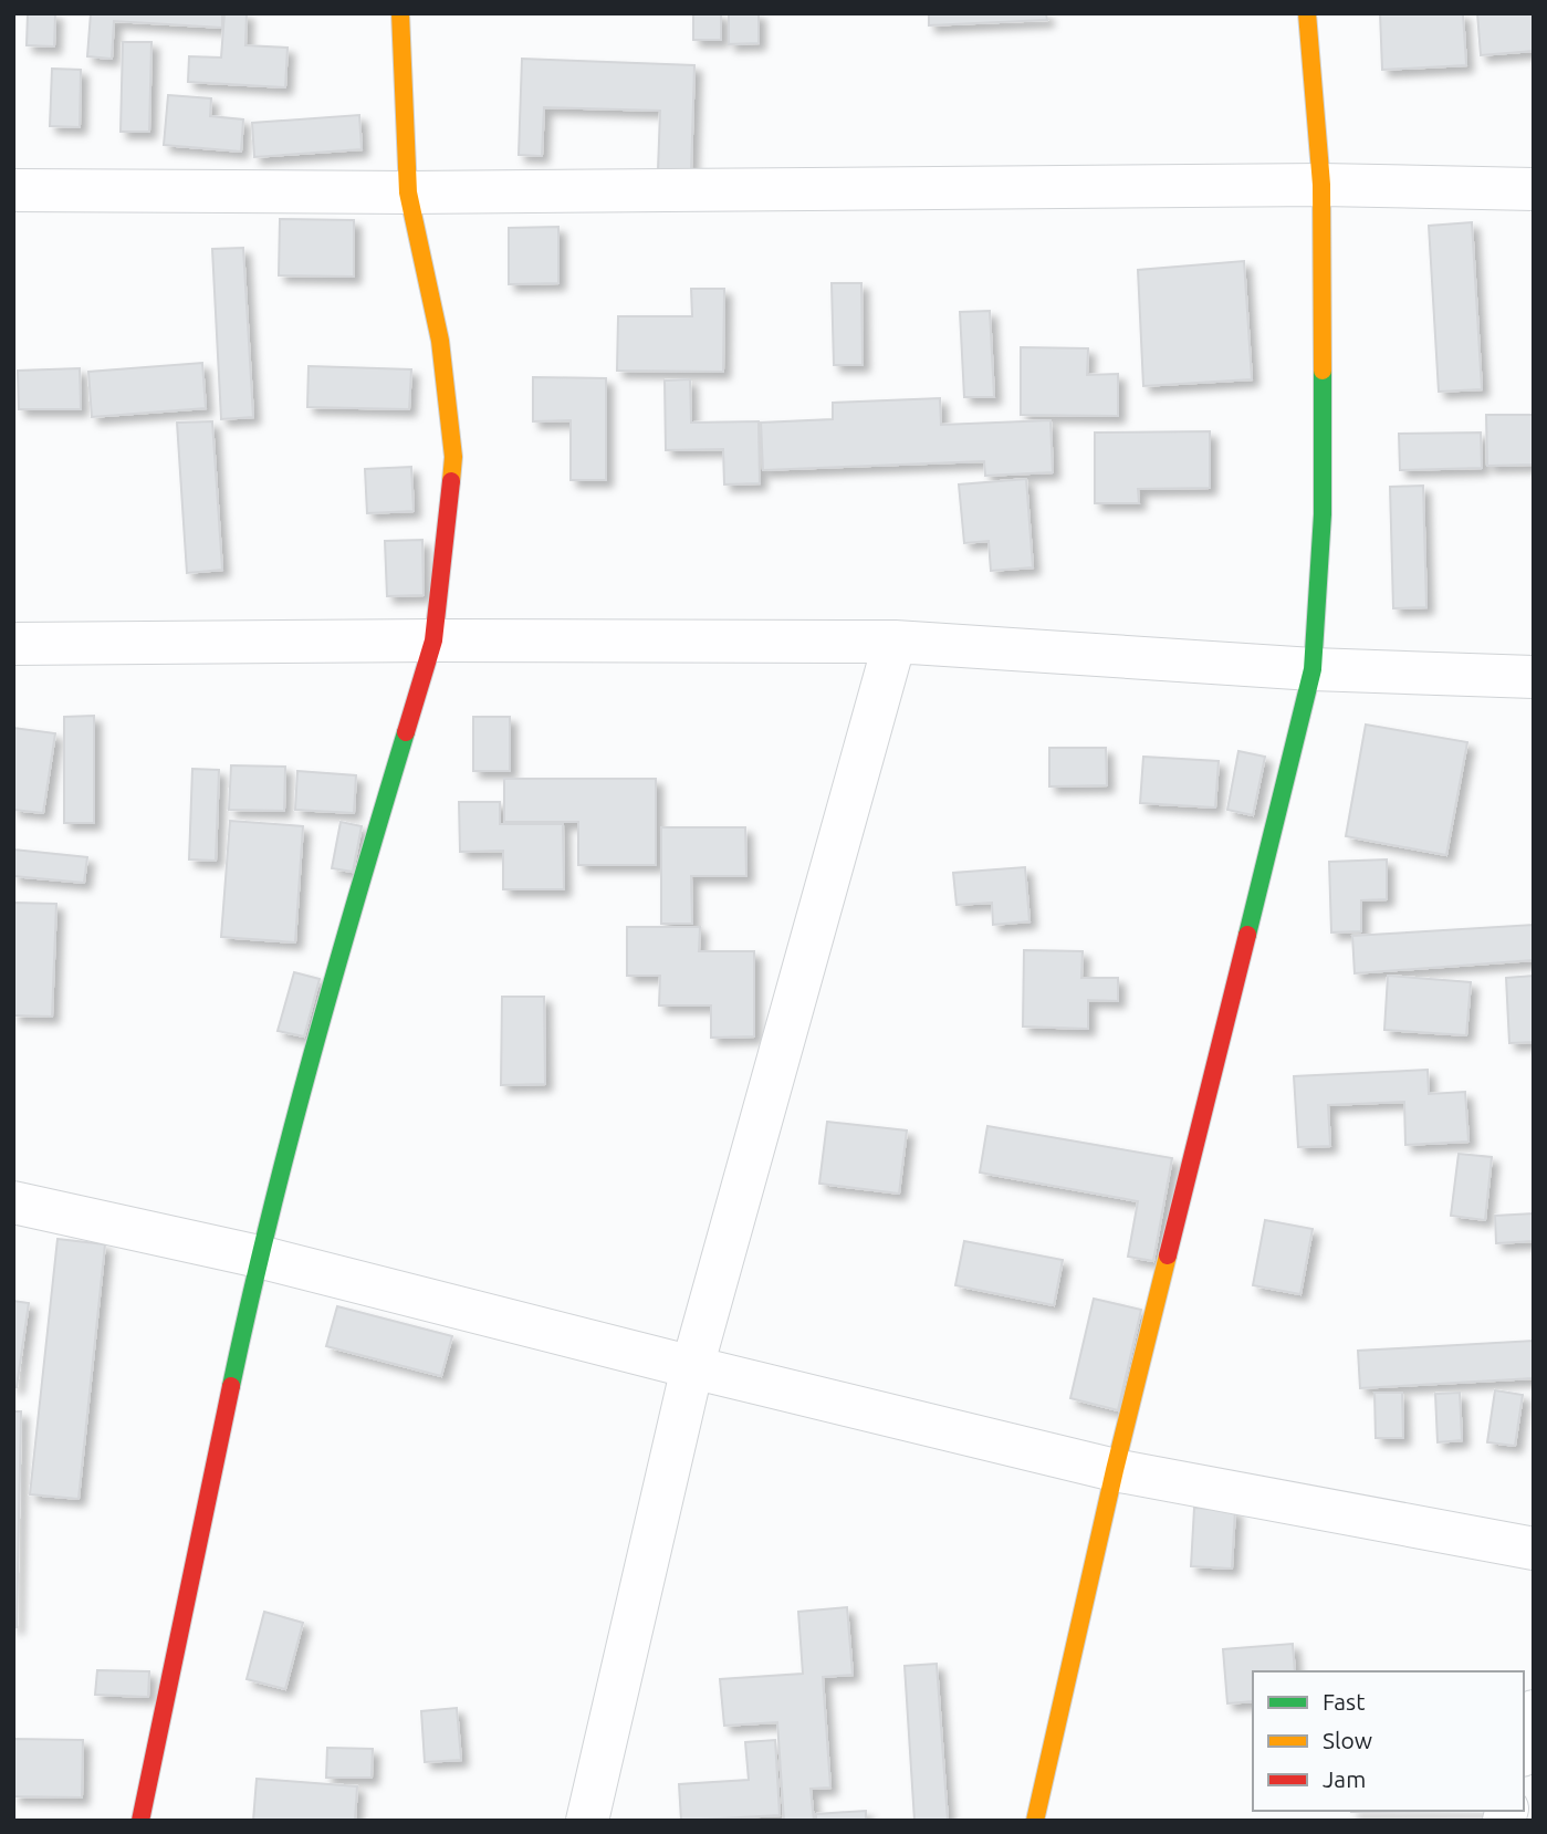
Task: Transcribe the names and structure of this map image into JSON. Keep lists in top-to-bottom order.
{
  "legend": ["Fast", "Slow", "Jam"]
}
